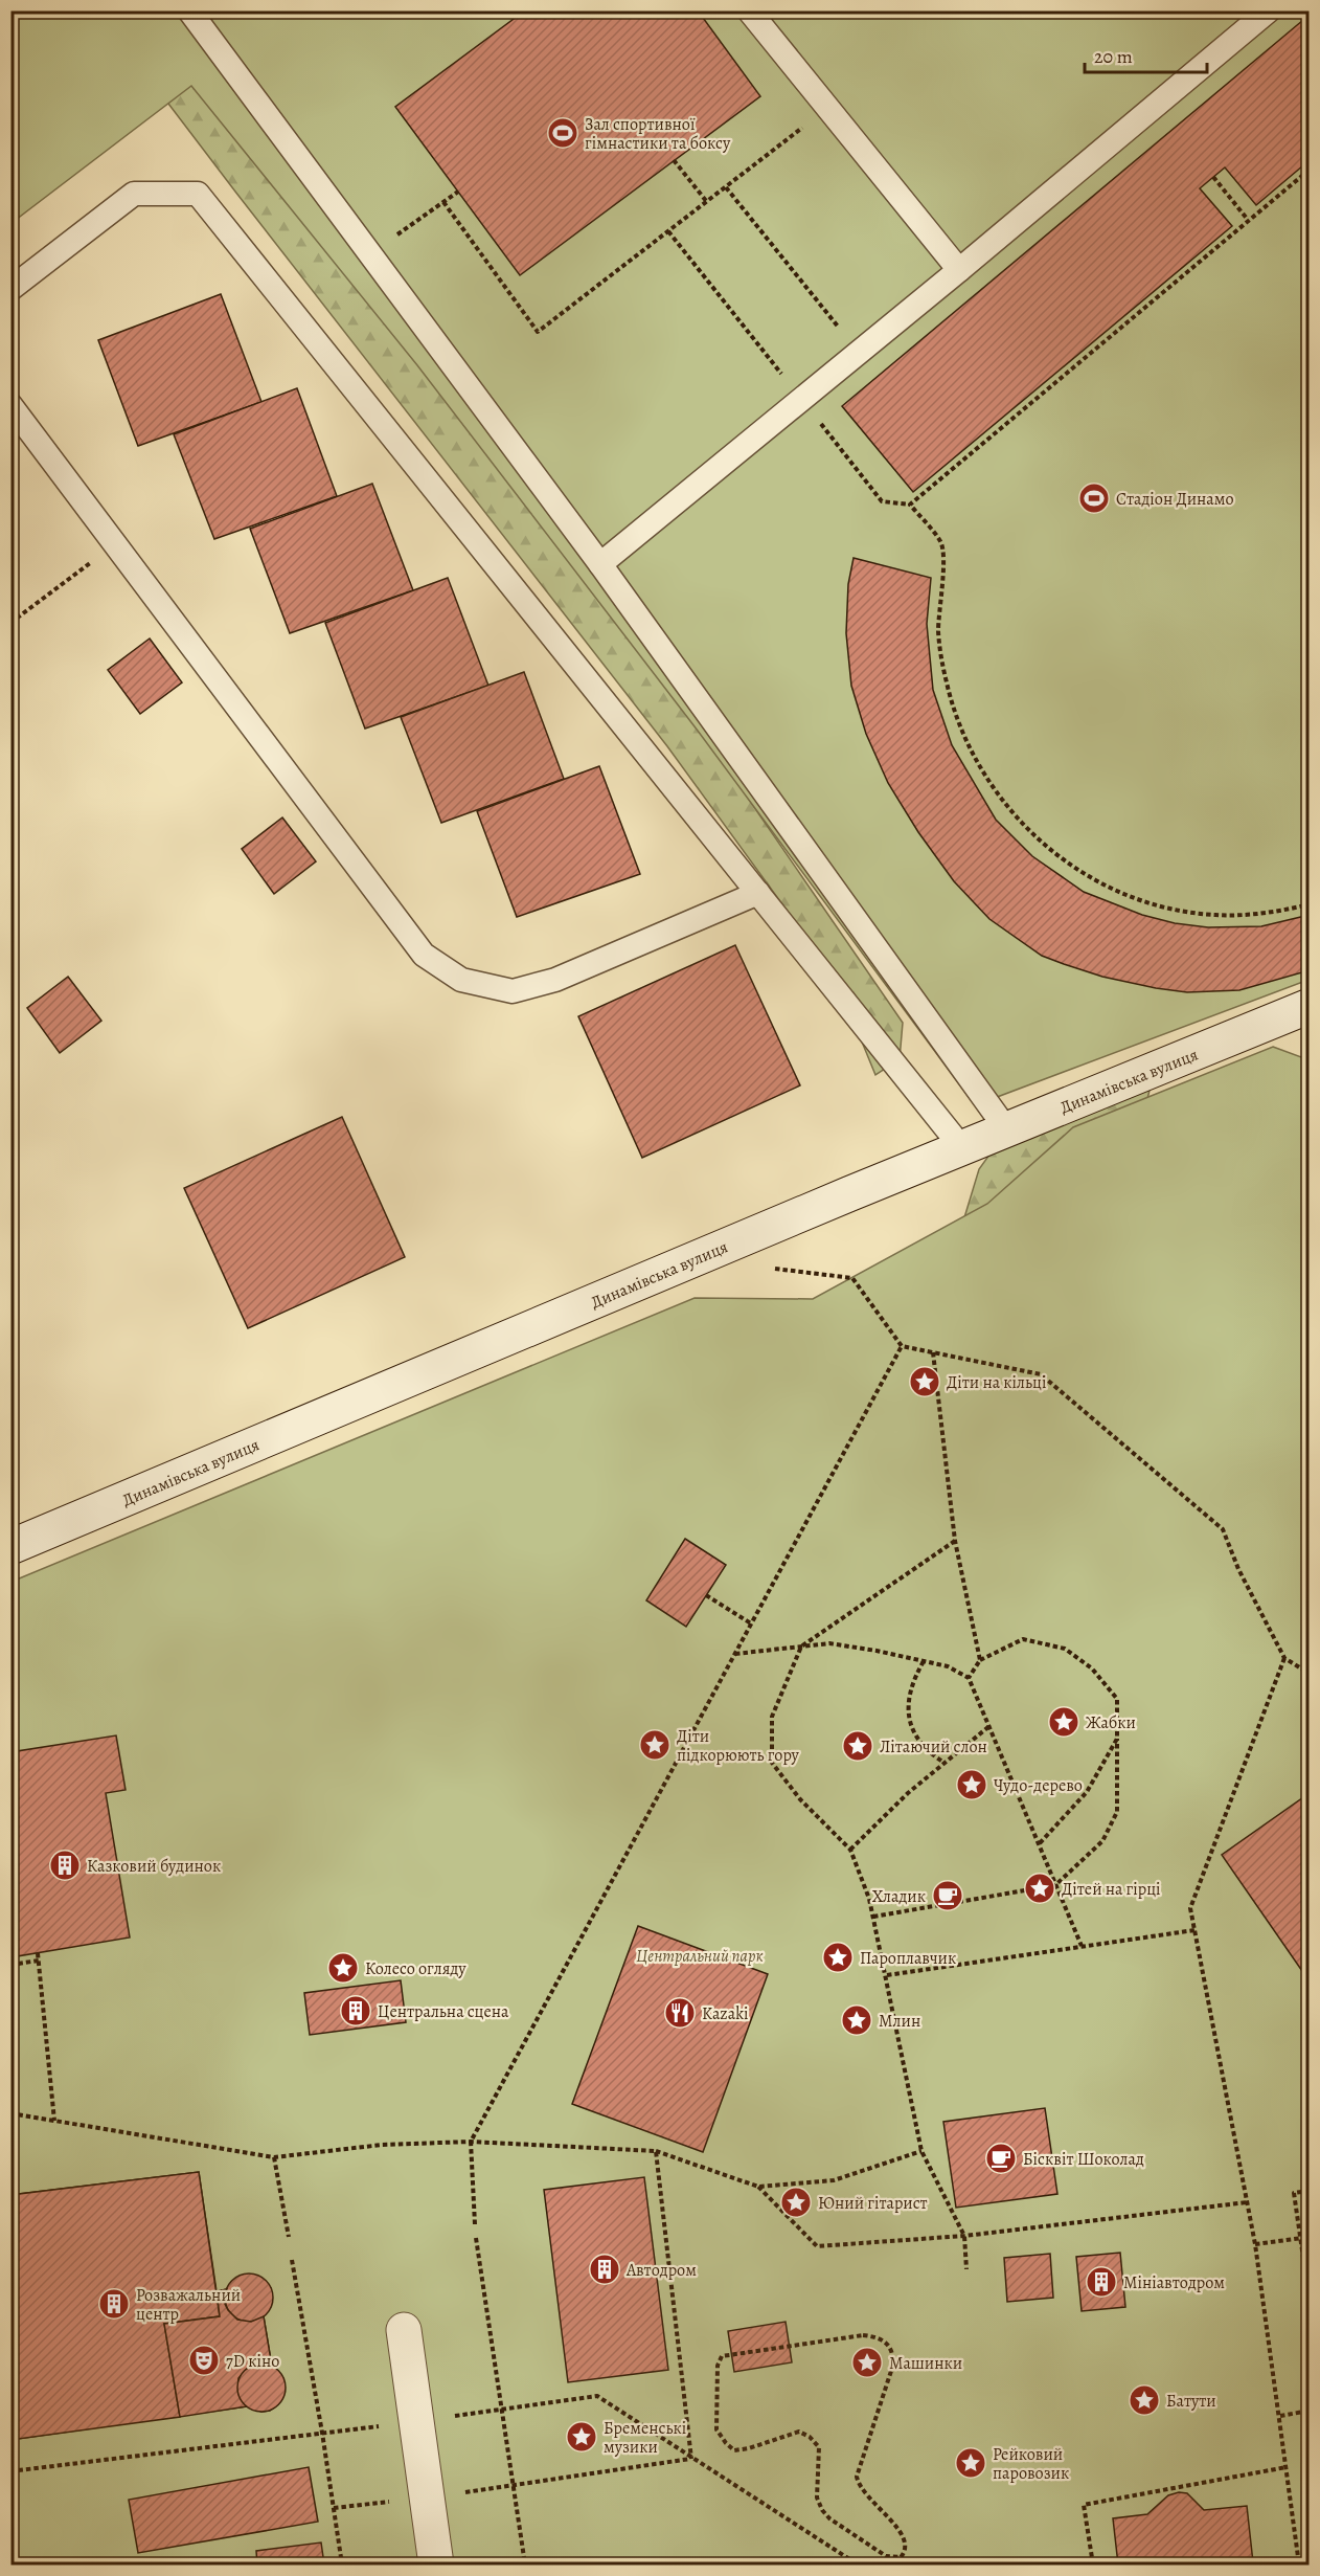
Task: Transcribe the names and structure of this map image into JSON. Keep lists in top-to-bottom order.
{
  "streets": {
    "street": ["Динамівська вулиця"]
  },
  "parks": ["Центральний парк"],
  "places": {
    "sports": ["Зал спортивної гімнастики та боксу", "Стадіон Динамо"],
    "place": [
      "Діти на кільці",
      "Жабки",
      "Діти підкорюють гору",
      "Літаючий слон",
      "Чудо-дерево",
      "Дітей на гірці",
      "Пароплавчик",
      "Колесо огляду",
      "Млин",
      "Юний гітарист",
      "Машинки",
      "Батути",
      "Бременські музики",
      "Рейковий паровозик"
    ],
    "building": [
      "Казковий будинок",
      "Центральна сцена",
      "Автодром",
      "Мініавтодром",
      "Розважальний центр"
    ],
    "cafe": ["Хладик", "Бісквіт Шоколад"],
    "restaurant": ["Kazaki"],
    "theatre": ["7D кіно"]
  },
  "scale_bar": "20 m"
}
